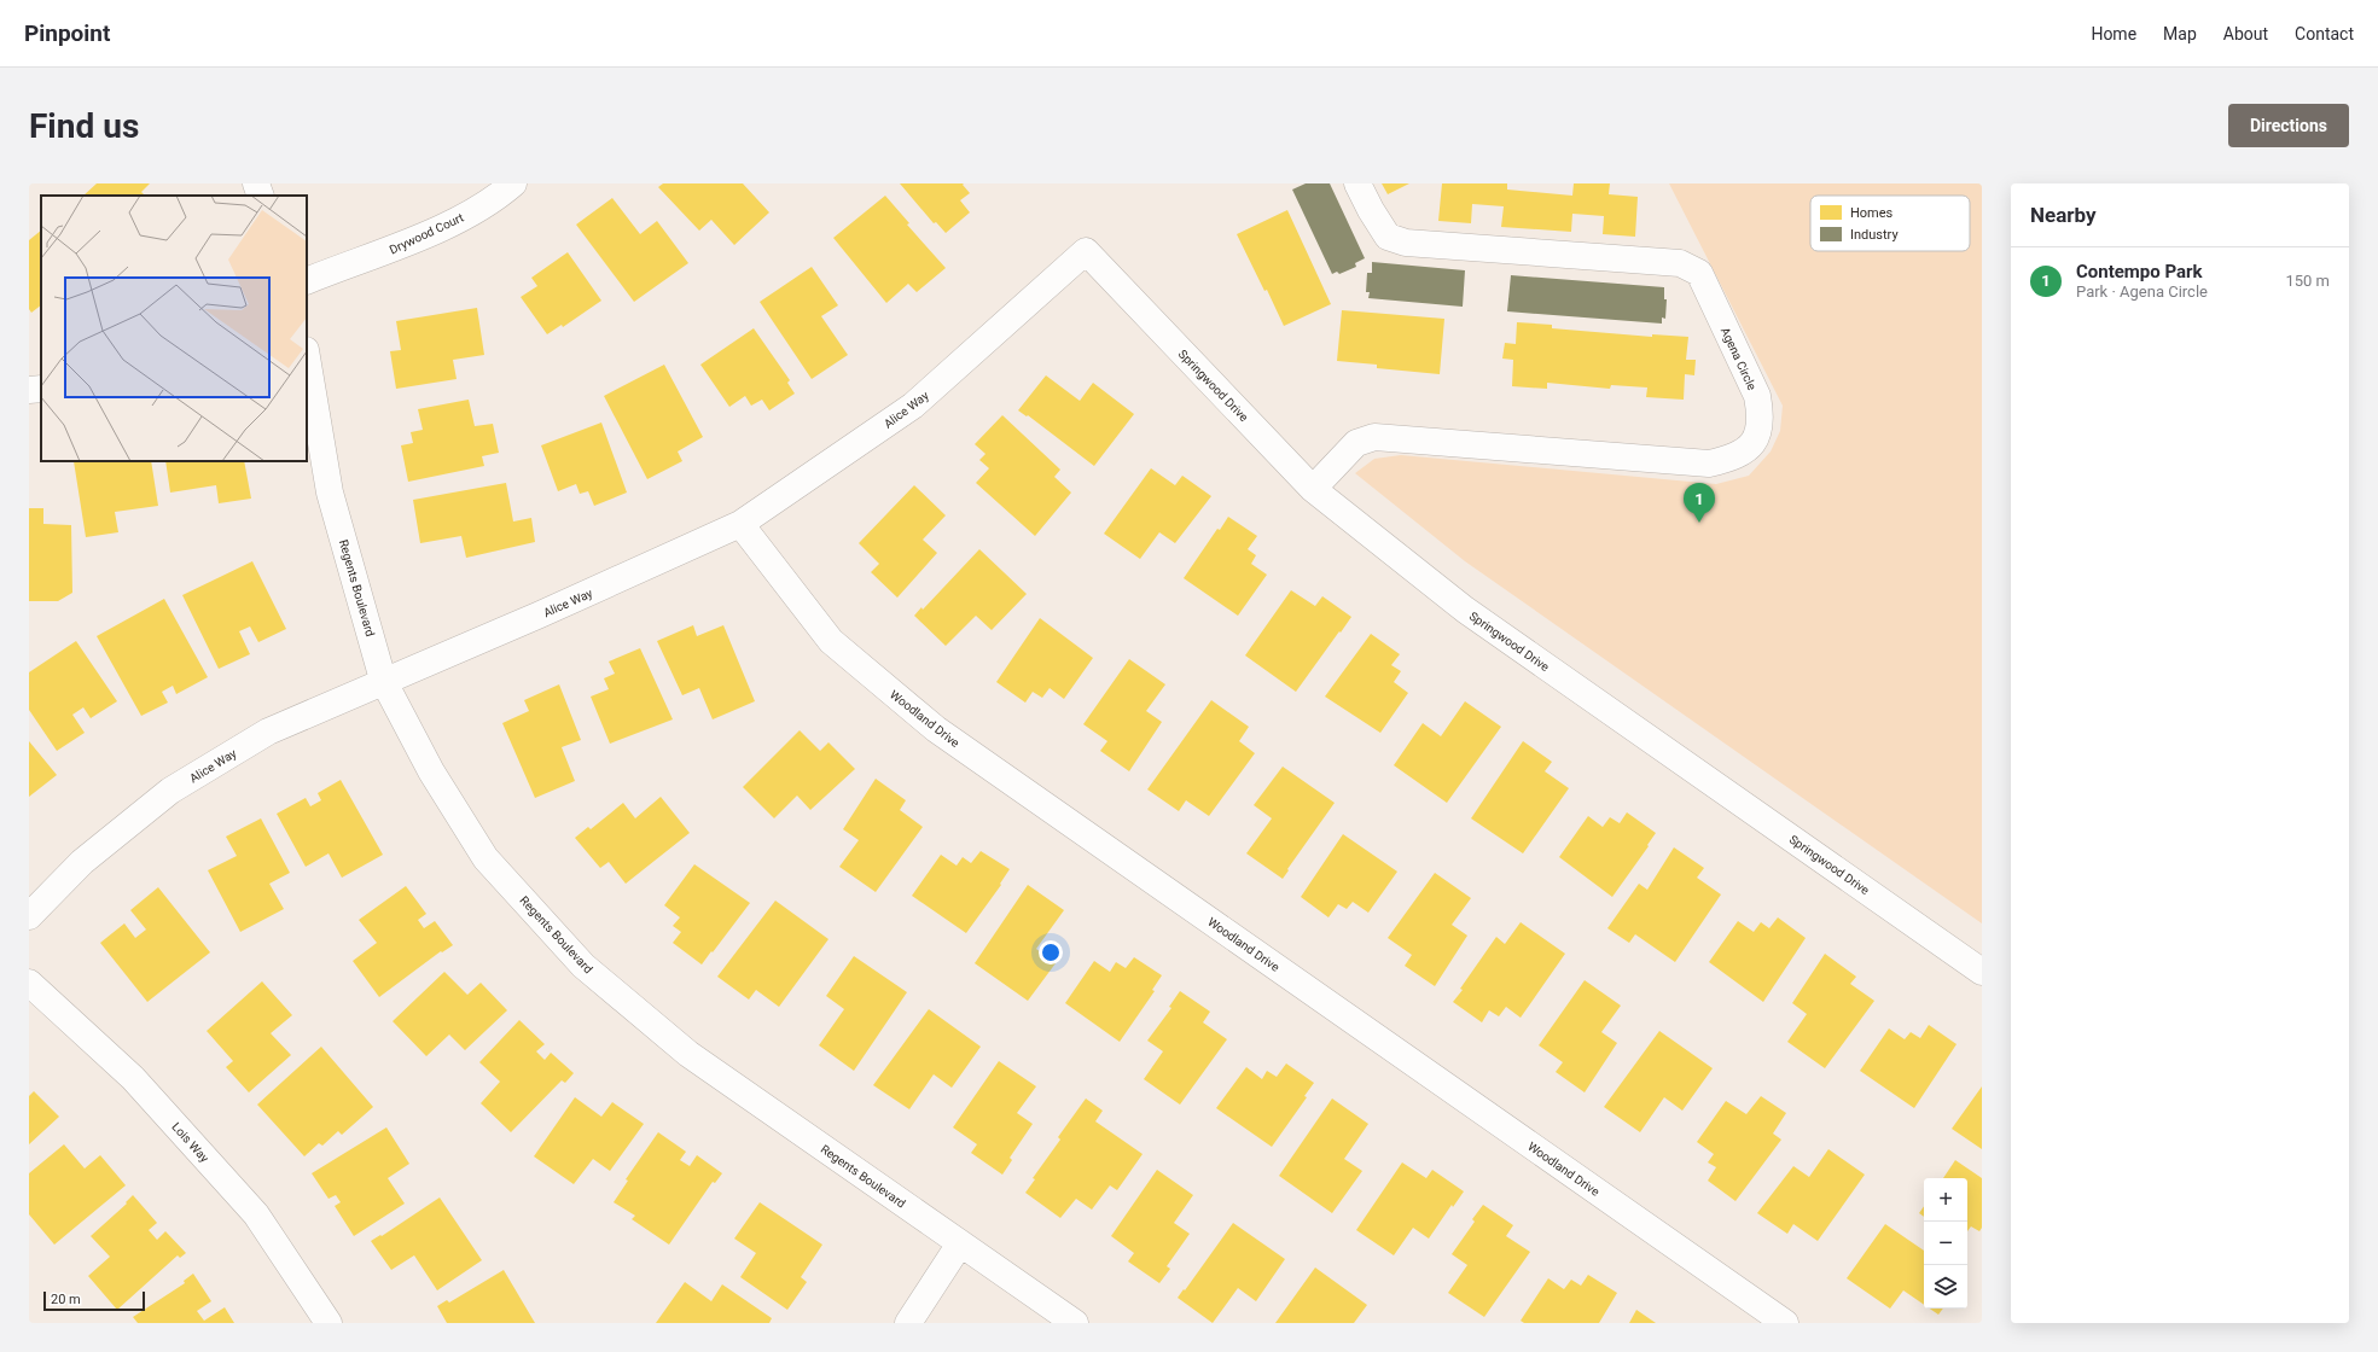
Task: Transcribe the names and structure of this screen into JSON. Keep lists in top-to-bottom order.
{
  "streets": {
    "street": [
      "Drywood Court",
      "Agena Circle",
      "Springwood Drive",
      "Alice Way",
      "Regents Boulevard",
      "Woodland Drive",
      "Lois Way"
    ]
  },
  "crossings": [
    ["Agena Circle", "Springwood Drive"],
    ["Springwood Drive", "Alice Way"],
    ["Alice Way", "Regents Boulevard"],
    ["Alice Way", "Woodland Drive"]
  ],
  "legend": ["Homes", "Industry"],
  "scale_bar": "20 m",
  "page": {
    "header": "Pinpoint",
    "nav": [
      "Home",
      "Map",
      "About",
      "Contact"
    ],
    "buttons": "Directions",
    "title": "Find us",
    "heading": "Nearby",
    "list": [
      {
        "mark": "1",
        "name": "Contempo Park",
        "note": "Park · Agena Circle",
        "value": "150 m"
      }
    ],
    "pins": "1",
    "map_buttons": ["+", "−"],
    "scale": "20 m"
  }
}
